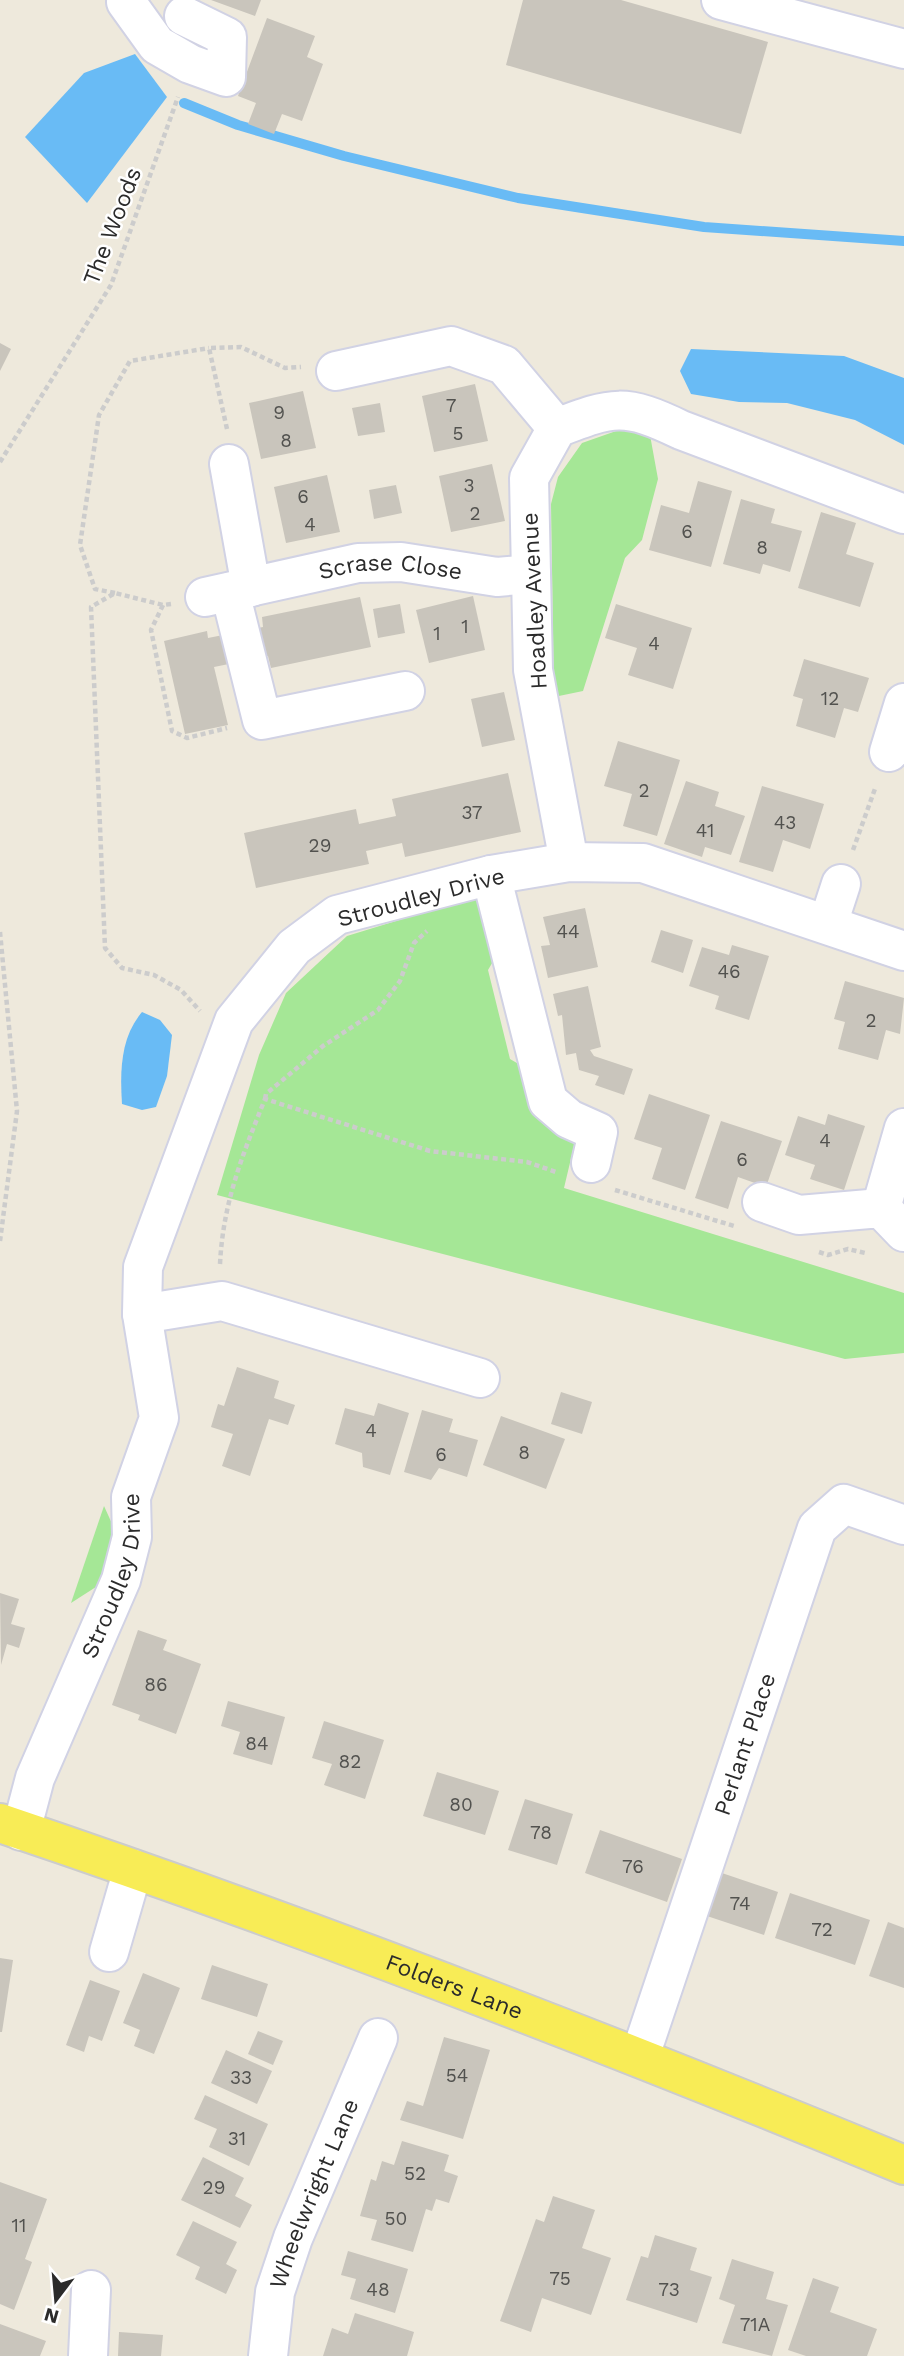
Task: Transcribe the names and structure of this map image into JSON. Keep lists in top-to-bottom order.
{
  "streets": {
    "main road": ["Folders Lane"],
    "street": [
      "Scrase Close",
      "Hoadley Avenue",
      "Stroudley Drive",
      "Perlant Place",
      "Wheelwright Lane"
    ],
    "path": ["The Woods"]
  },
  "crossings": [
    ["Scrase Close", "Hoadley Avenue"],
    ["Hoadley Avenue", "Stroudley Drive"],
    ["Stroudley Drive", "Folders Lane"],
    ["Perlant Place", "Folders Lane"]
  ],
  "house_numbers": [
    "7",
    "9",
    "5",
    "8",
    "3",
    "6",
    "2",
    "4",
    "6",
    "8",
    "1",
    "1",
    "4",
    "12",
    "2",
    "37",
    "43",
    "41",
    "29",
    "44",
    "46",
    "2",
    "4",
    "6",
    "4",
    "8",
    "6",
    "86",
    "84",
    "82",
    "80",
    "78",
    "76",
    "74",
    "72",
    "54",
    "33",
    "31",
    "52",
    "29",
    "50",
    "11",
    "75",
    "48",
    "73",
    "71A"
  ],
  "north": "bottom"
}
